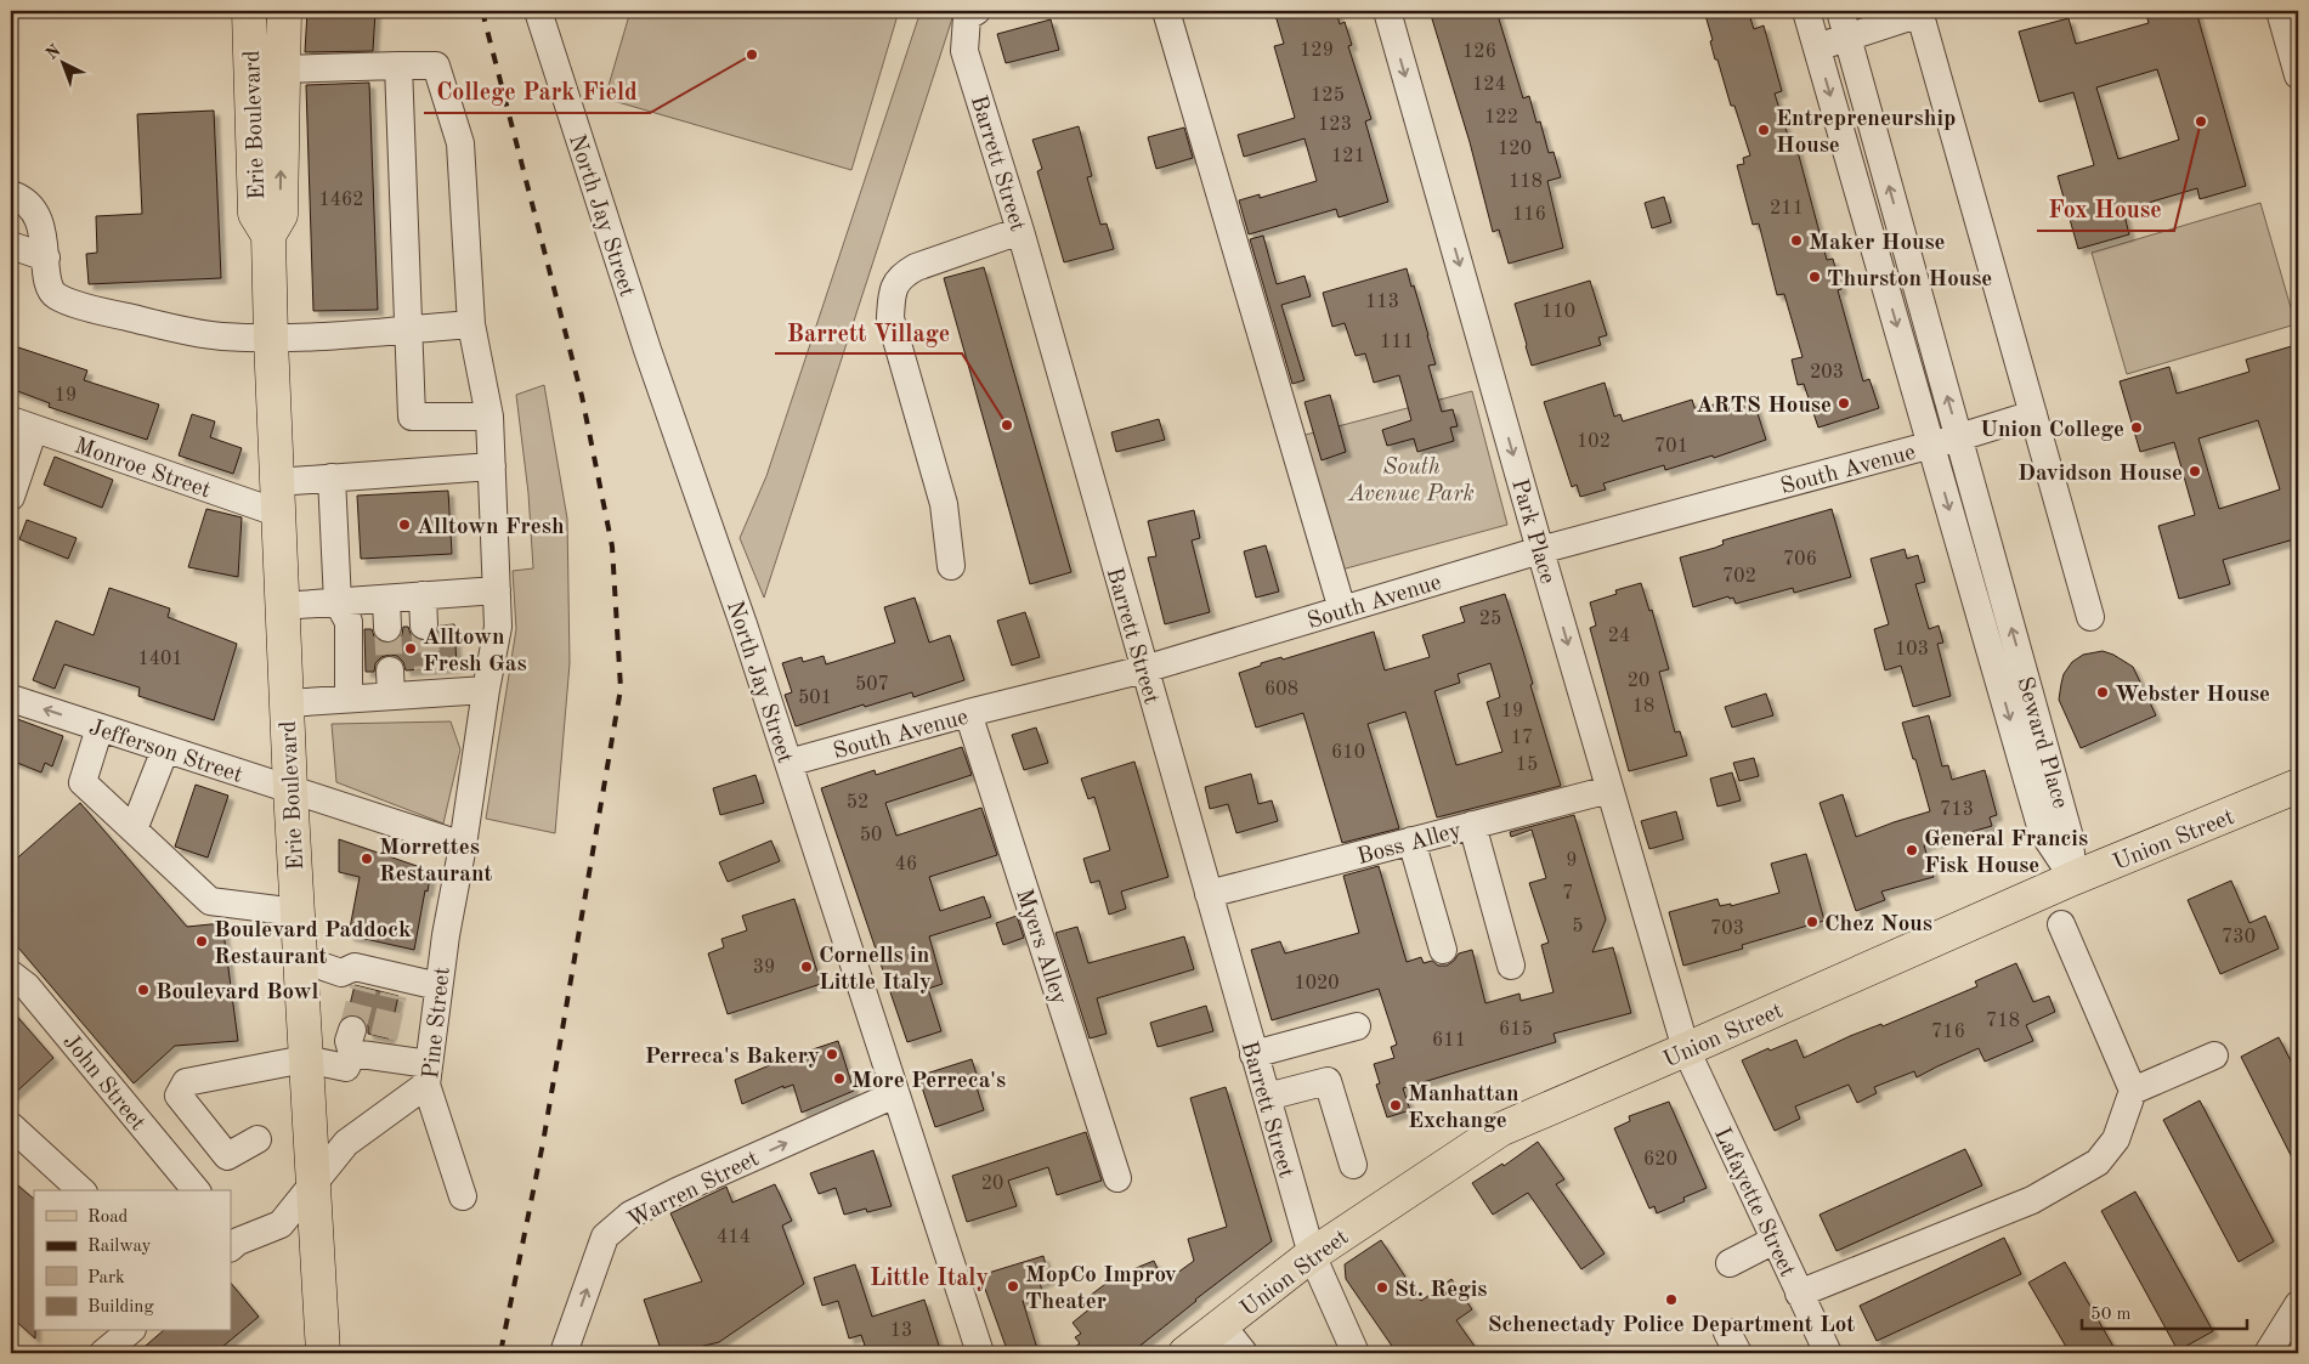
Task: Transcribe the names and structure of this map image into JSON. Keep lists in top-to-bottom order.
{
  "streets": {
    "main road": ["Erie Boulevard", "Union Street"],
    "street": [
      "Barrett Street",
      "North Jay Street",
      "Monroe Street",
      "South Avenue",
      "Park Place",
      "Seward Place",
      "Jefferson Street",
      "Boss Alley",
      "Myers Alley",
      "Pine Street",
      "John Street",
      "Warren Street",
      "Lafayette Street"
    ]
  },
  "crossings": [
    ["Erie Boulevard", "Monroe Street"],
    ["Erie Boulevard", "Jefferson Street"],
    ["Barrett Street", "South Avenue"],
    ["Barrett Street", "Union Street"],
    ["Barrett Street", "Boss Alley"],
    ["North Jay Street", "South Avenue"],
    ["North Jay Street", "Warren Street"],
    ["South Avenue", "Park Place"],
    ["South Avenue", "Seward Place"],
    ["South Avenue", "Myers Alley"],
    ["Park Place", "Union Street"],
    ["Park Place", "Boss Alley"],
    ["Park Place", "Lafayette Street"],
    ["Seward Place", "Union Street"],
    ["Jefferson Street", "Pine Street"],
    ["Union Street", "Lafayette Street"]
  ],
  "one_way": ["Warren Street"],
  "districts": ["Little Italy"],
  "parks": ["South Avenue Park"],
  "places": [
    "College Park Field",
    "Fox House",
    "Entrepreneurship House",
    "Maker House",
    "Thurston House",
    "ARTS House",
    "Barrett Village",
    "Union College",
    "Davidson House",
    "Alltown Fresh",
    "Alltown Fresh Gas",
    "Webster House",
    "General Francis Fisk House",
    "Morrettes Restaurant",
    "Chez Nous",
    "Boulevard Paddock Restaurant",
    "Cornells in Little Italy",
    "Boulevard Bowl",
    "Perreca's Bakery",
    "More Perreca's",
    "Manhattan Exchange",
    "MopCo Improv Theater",
    "St. Regis",
    "Schenectady Police Department Lot"
  ],
  "house_numbers": [
    "129",
    "126",
    "124",
    "125",
    "122",
    "123",
    "120",
    "121",
    "118",
    "1462",
    "211",
    "116",
    "113",
    "110",
    "111",
    "203",
    "19",
    "102",
    "701",
    "706",
    "702",
    "25",
    "24",
    "103",
    "1401",
    "20",
    "507",
    "608",
    "501",
    "18",
    "19",
    "17",
    "610",
    "15",
    "52",
    "713",
    "50",
    "9",
    "46",
    "7",
    "5",
    "703",
    "730",
    "39",
    "1020",
    "718",
    "615",
    "716",
    "611",
    "620",
    "20",
    "414",
    "13"
  ],
  "legend": [
    "Road",
    "Railway",
    "Park",
    "Building"
  ],
  "scale_bar": "50 m",
  "north": "top left"
}
